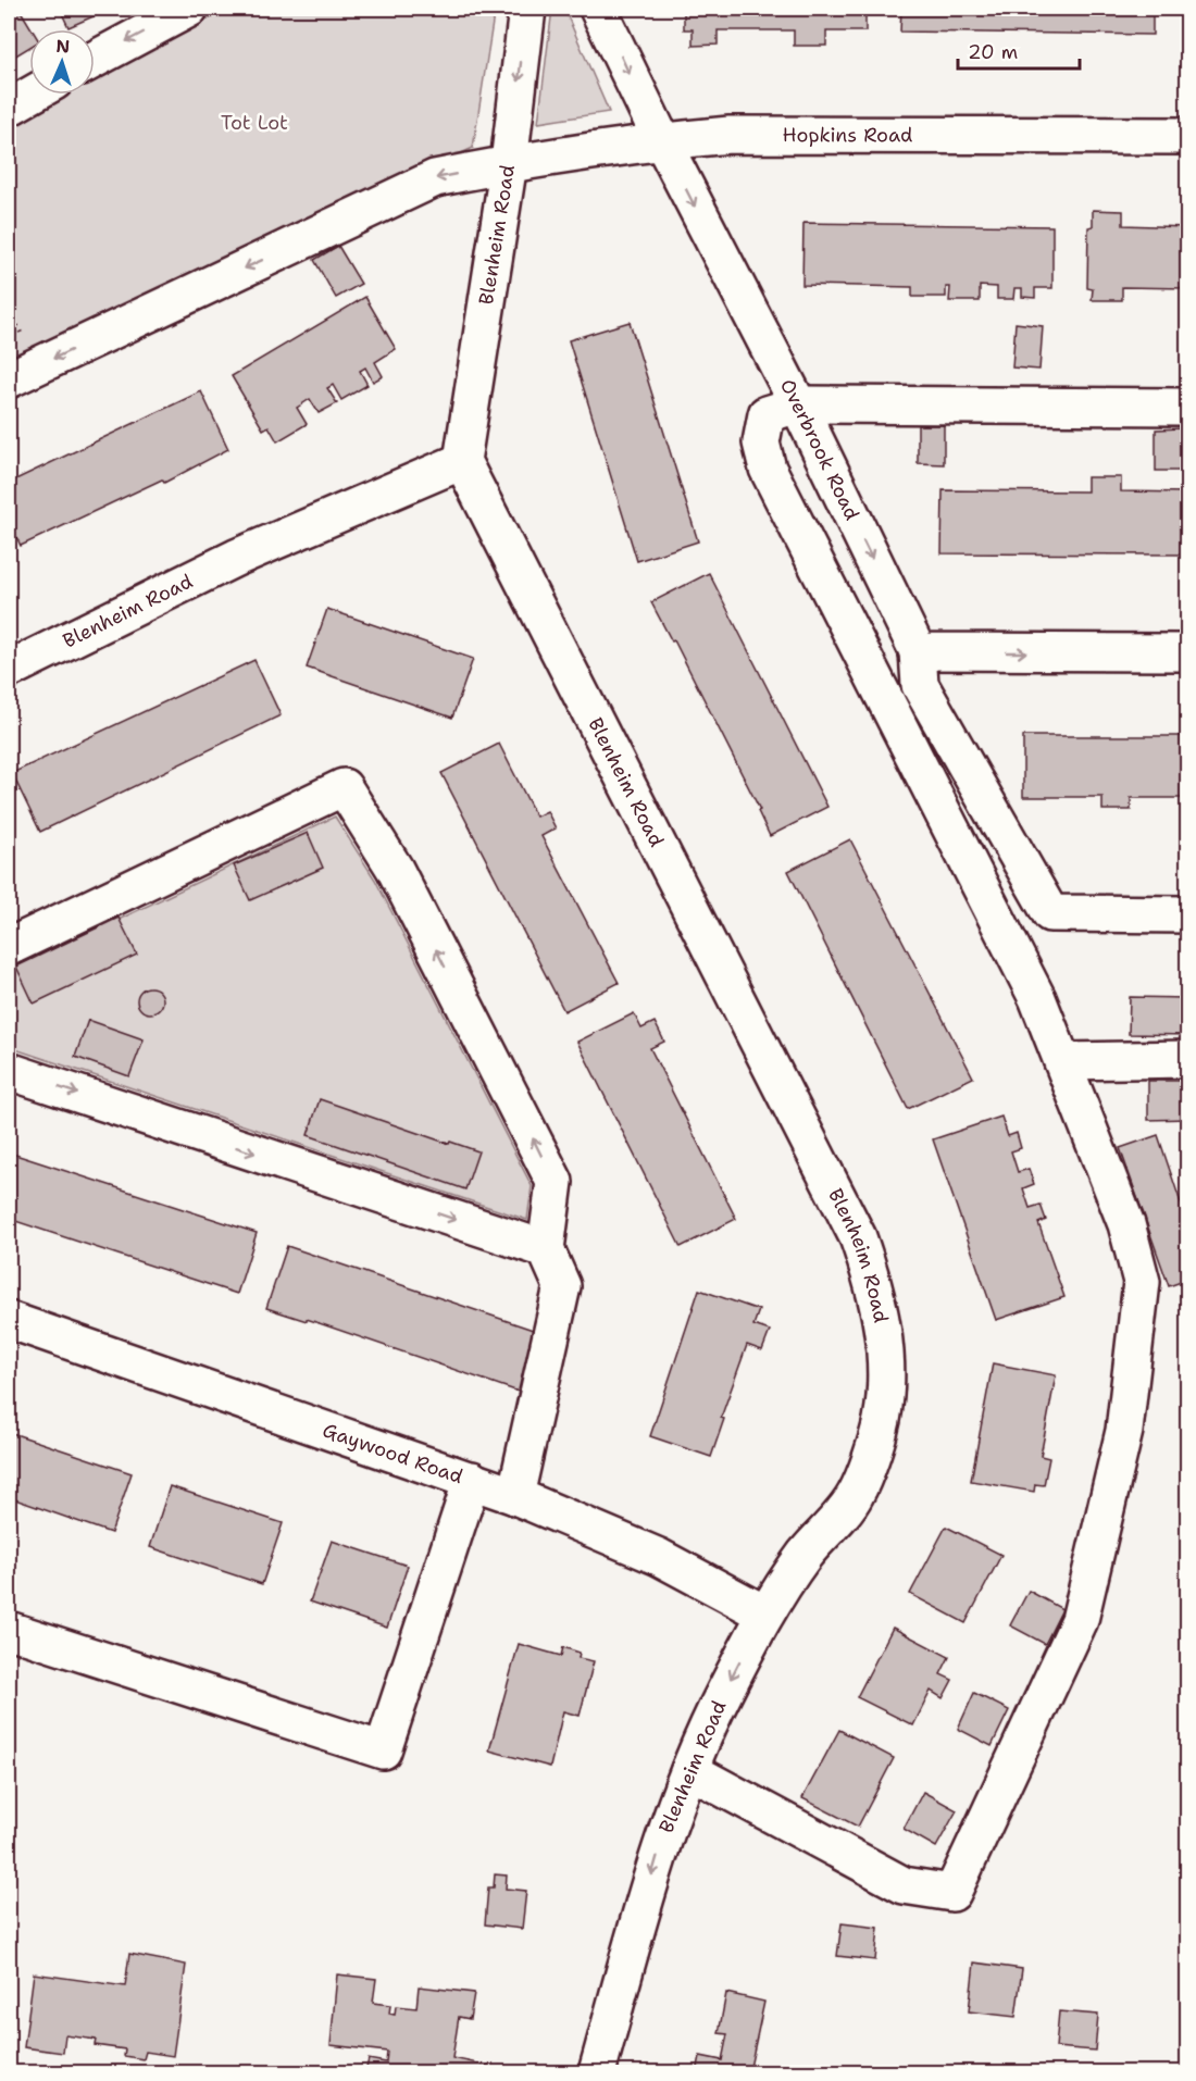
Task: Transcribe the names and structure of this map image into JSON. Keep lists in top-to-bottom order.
{
  "streets": {
    "street": [
      "Hopkins Road",
      "Blenheim Road",
      "Overbrook Road",
      "Gaywood Road"
    ]
  },
  "crossings": [
    ["Hopkins Road", "Blenheim Road"],
    ["Hopkins Road", "Overbrook Road"],
    ["Blenheim Road", "Gaywood Road"]
  ],
  "one_way": ["Hopkins Road"],
  "parks": ["Tot Lot"],
  "scale_bar": "20 m",
  "north": "top"
}
